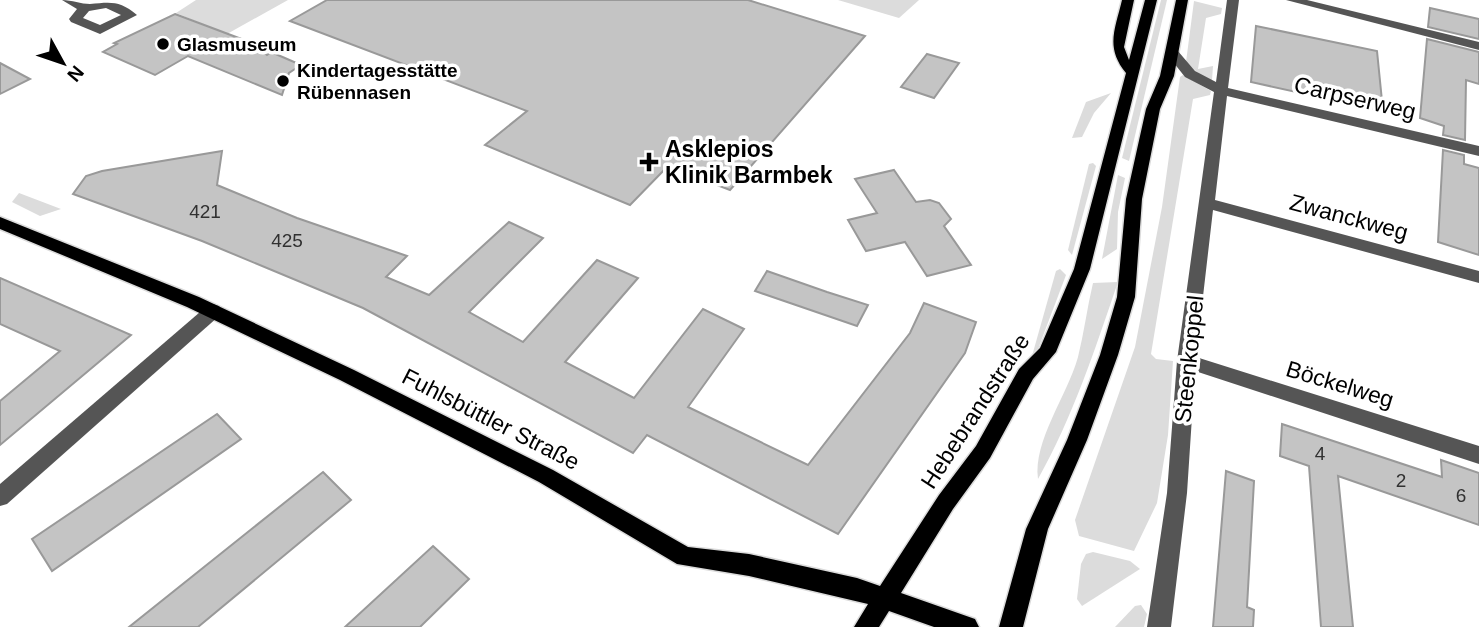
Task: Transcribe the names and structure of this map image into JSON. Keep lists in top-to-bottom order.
{
  "streets": {
    "main road": ["Hebebrandstraße", "Fuhlsbüttler Straße"],
    "street": [
      "Carpserweg",
      "Zwanckweg",
      "Steenkoppel",
      "Böckelweg"
    ]
  },
  "crossings": [
    ["Carpserweg", "Steenkoppel"],
    ["Zwanckweg", "Steenkoppel"],
    ["Steenkoppel", "Böckelweg"],
    ["Hebebrandstraße", "Fuhlsbüttler Straße"]
  ],
  "places": {
    "other": ["Glasmuseum", "Kindertagesstätte Rübennasen"],
    "health": ["Asklepios Klinik Barmbek"]
  },
  "house_numbers": [
    "421",
    "425",
    "4",
    "2",
    "6"
  ],
  "north": "bottom right"
}
